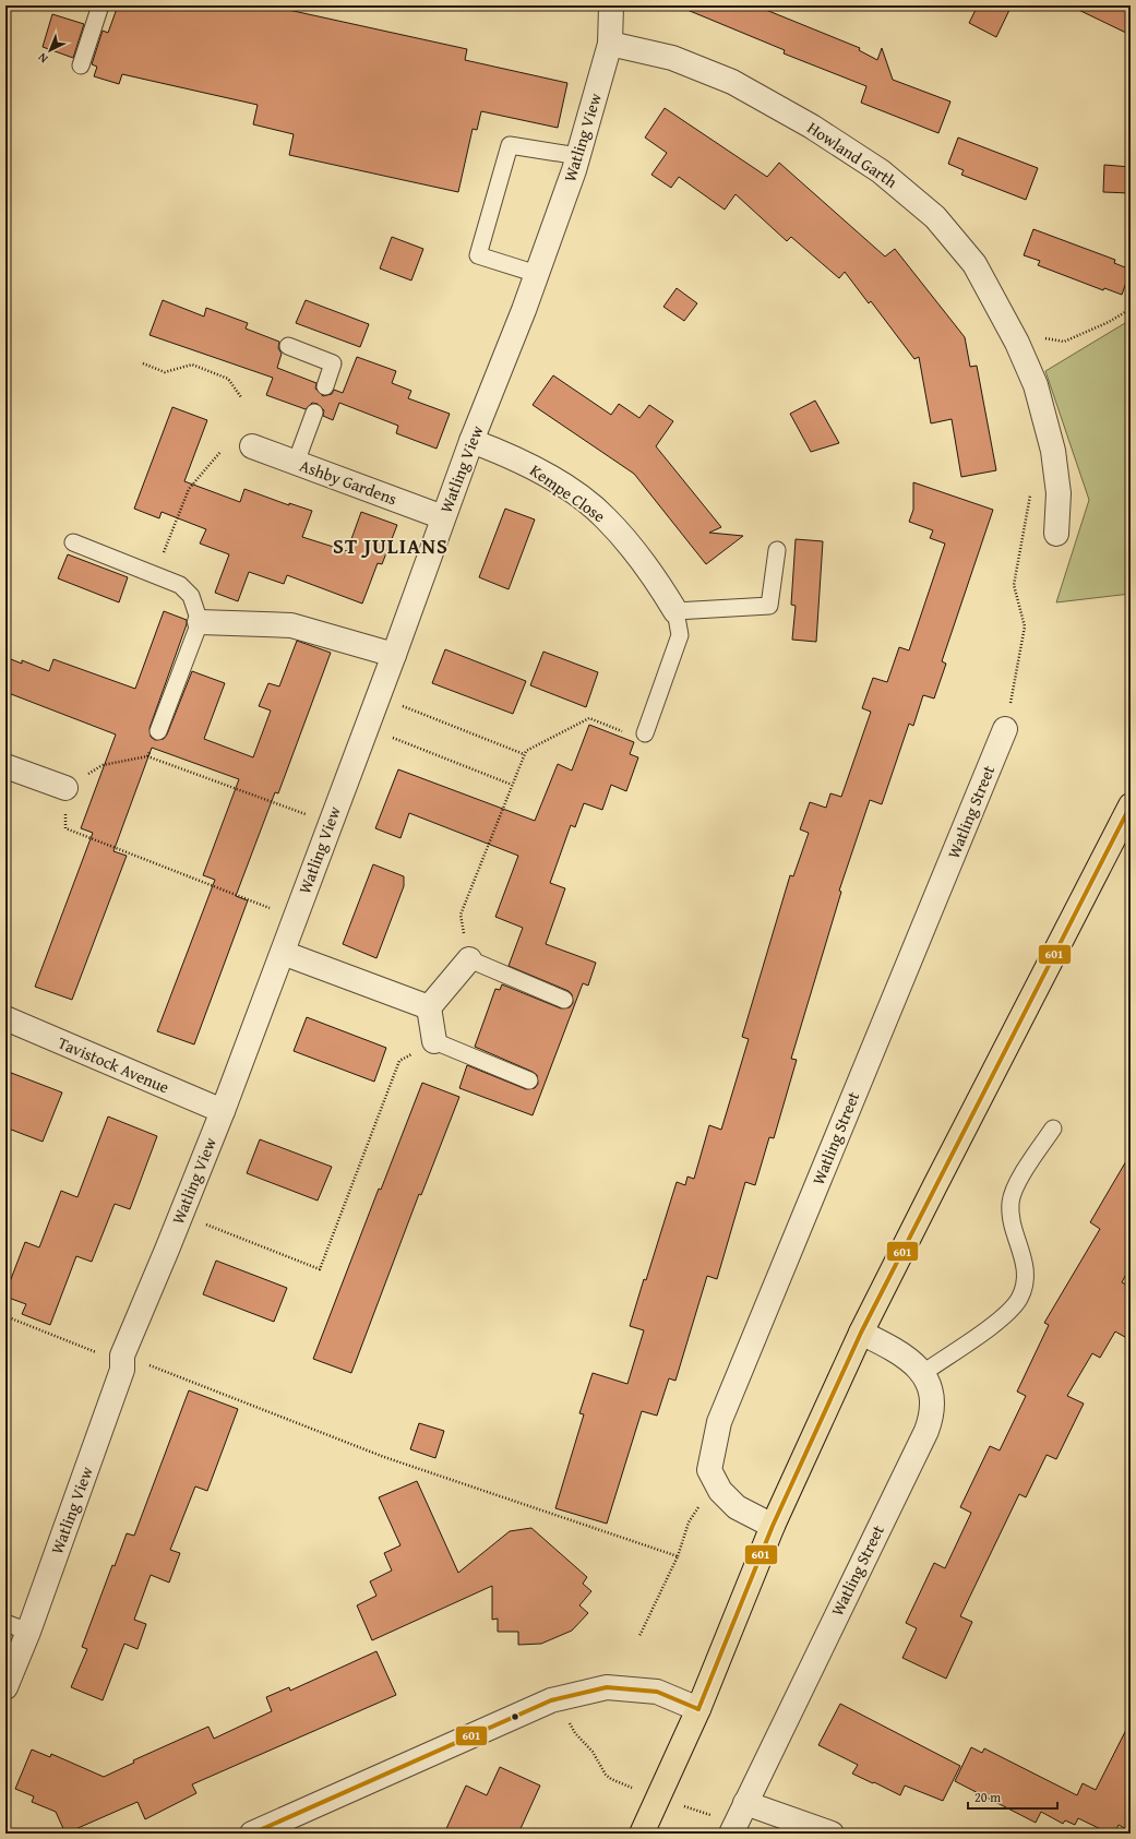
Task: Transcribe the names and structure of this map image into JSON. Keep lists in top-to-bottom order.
{
  "streets": {
    "street": [
      "Watling View",
      "Howland Garth",
      "Ashby Gardens",
      "Kempe Close",
      "Watling Street",
      "Tavistock Avenue"
    ]
  },
  "crossings": [
    ["Watling View", "Howland Garth"],
    ["Watling View", "Ashby Gardens"],
    ["Watling View", "Kempe Close"],
    ["Watling View", "Tavistock Avenue"]
  ],
  "districts": ["ST JULIANS"],
  "lines": ["transit line 601"],
  "scale_bar": "20 m",
  "north": "bottom left"
}
